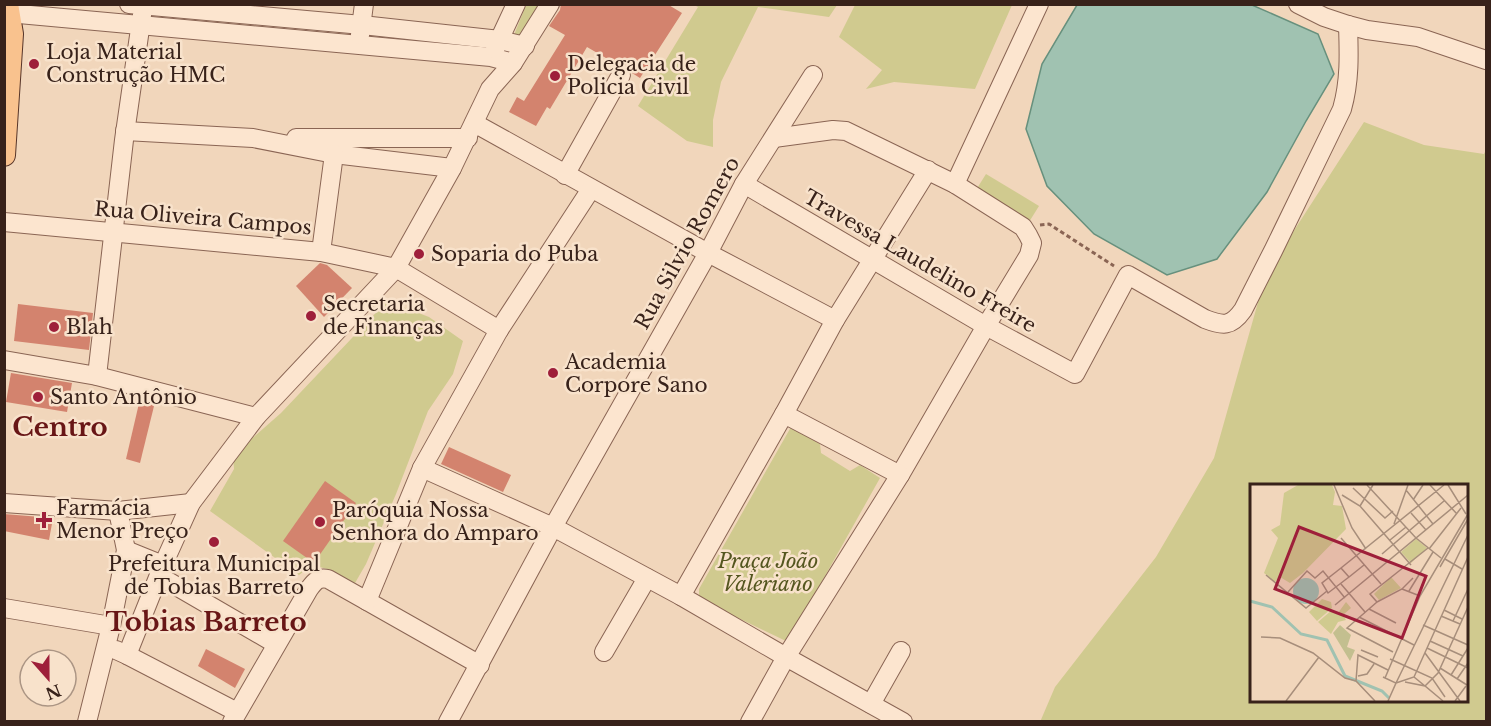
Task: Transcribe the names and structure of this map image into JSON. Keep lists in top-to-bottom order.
{
  "streets": {
    "street": ["Rua Oliveira Campos", "Rua Silvio Romero", "Travessa Laudelino Freire"]
  },
  "crossings": [
    ["Rua Silvio Romero", "Travessa Laudelino Freire"]
  ],
  "districts": ["Centro", "Tobias Barreto"],
  "parks": ["Praça João Valeriano"],
  "places": {
    "other": [
      "Loja Material Construção HMC",
      "Delegacia de Policia Civil",
      "Soparia do Puba",
      "Secretaria de Finanças",
      "Blah",
      "Academia Corpore Sano",
      "Santo Antônio",
      "Paróquia Nossa Senhora do Amparo",
      "Prefeitura Municipal de Tobias Barreto"
    ],
    "health": ["Farmácia Menor Preço"]
  },
  "north": "bottom"
}
